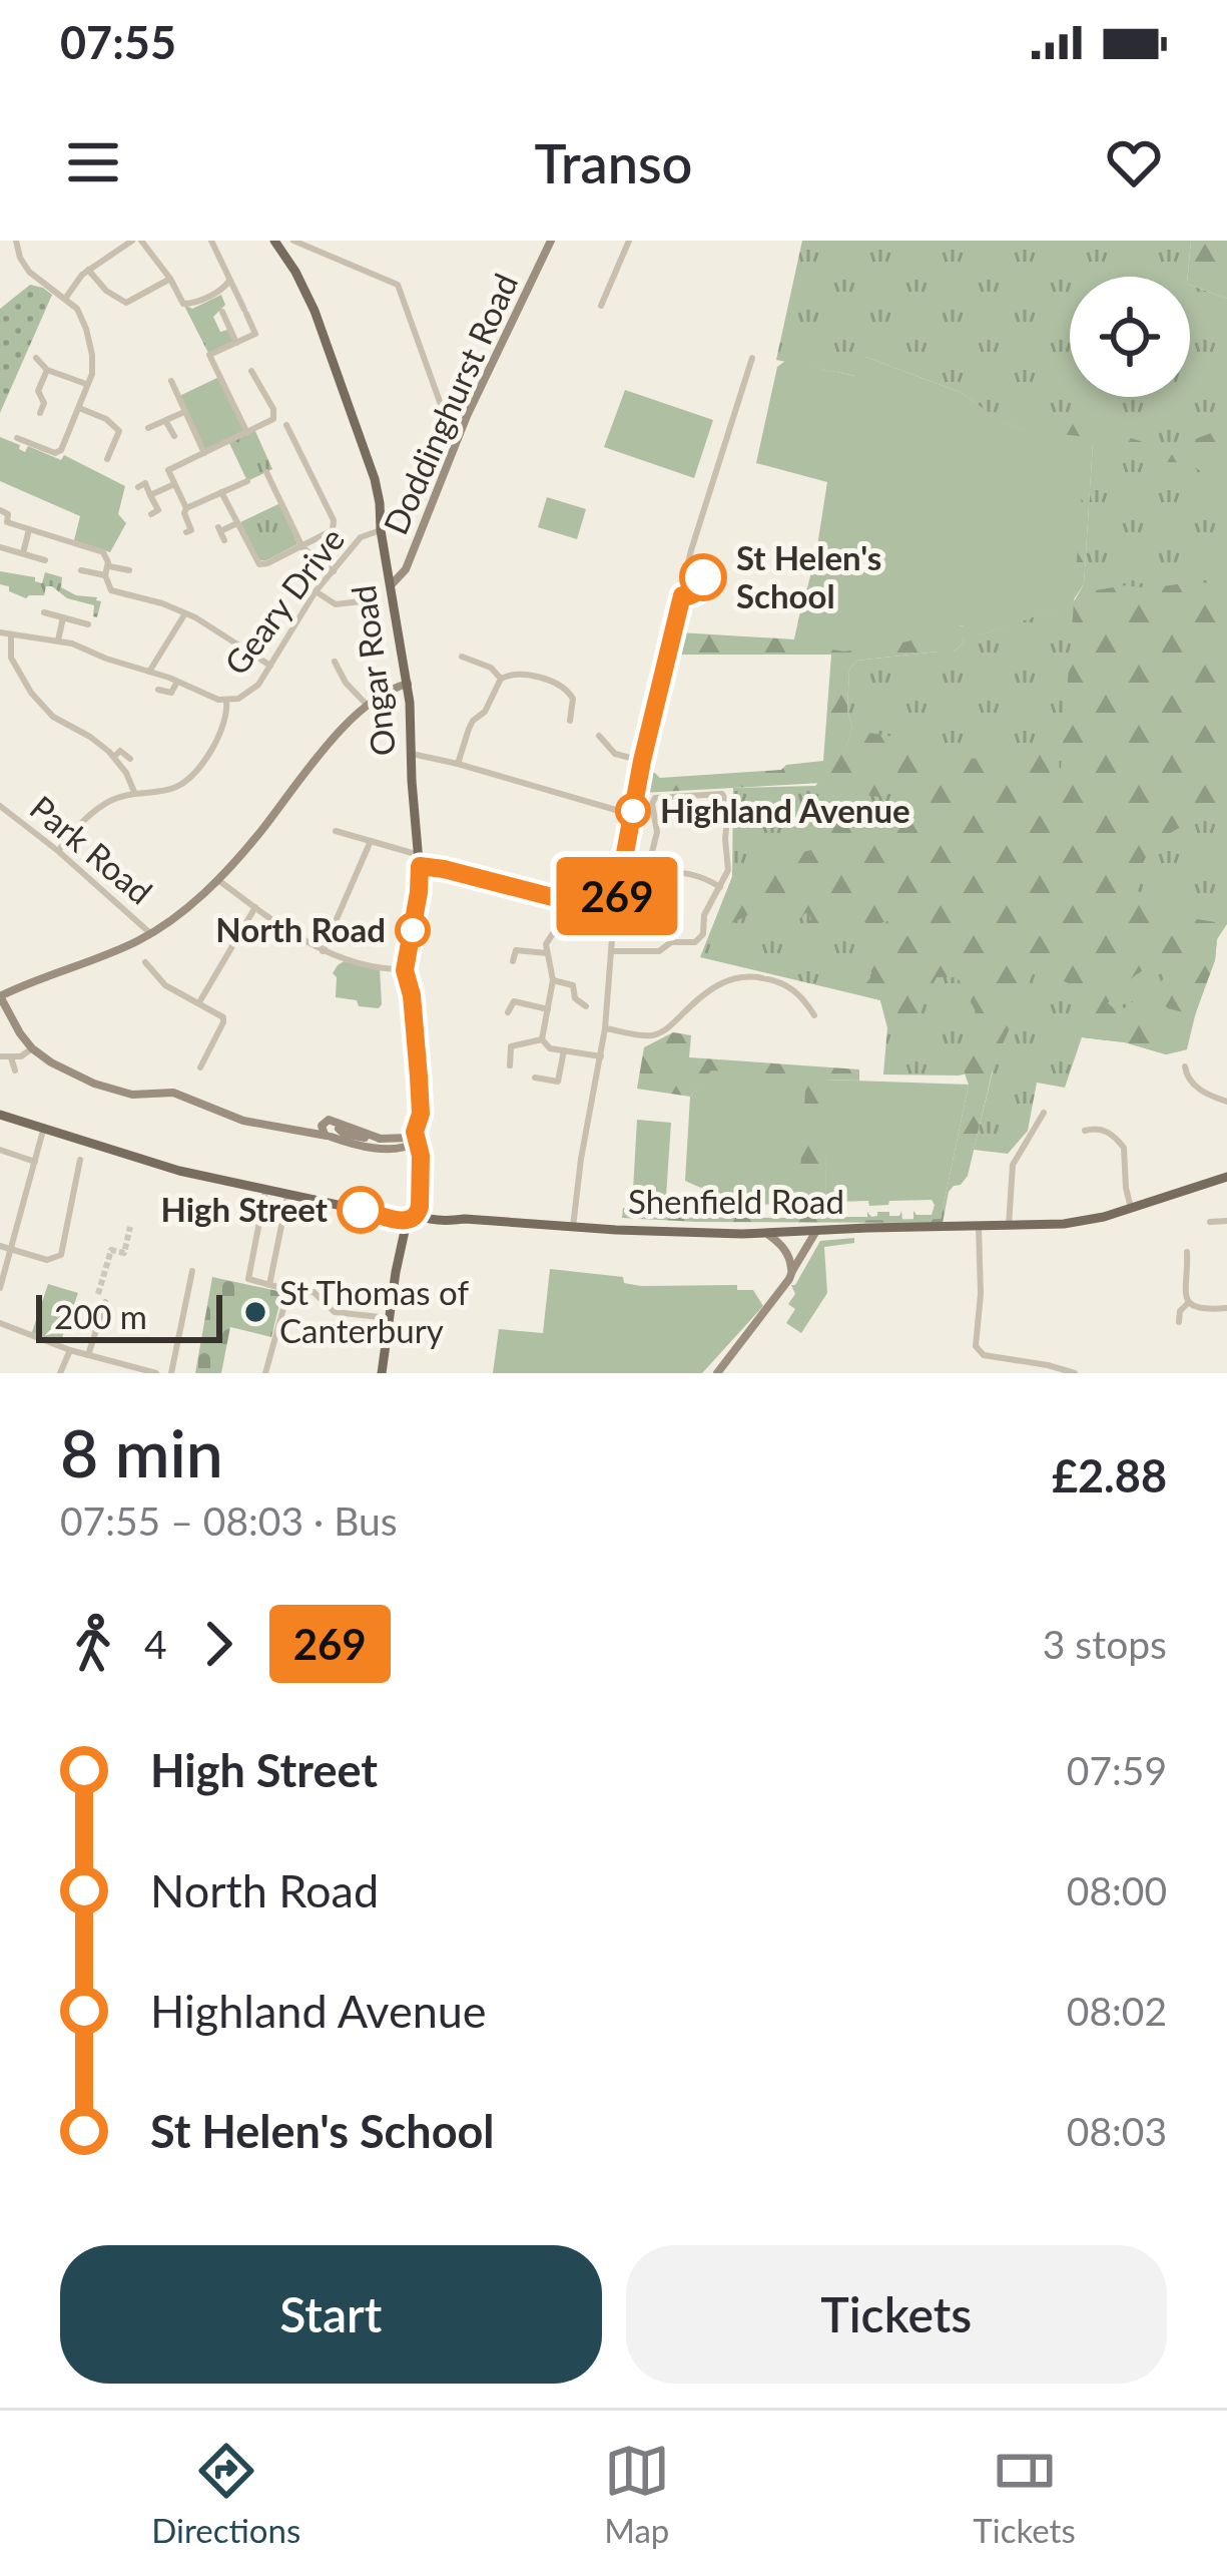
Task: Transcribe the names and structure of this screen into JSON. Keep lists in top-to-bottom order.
{
  "streets": {
    "main road": ["Ongar Road", "Shenfield Road"],
    "street": ["Doddinghurst Road", "Geary Drive", "Park Road"]
  },
  "crossings": [
    ["Doddinghurst Road", "Ongar Road"],
    ["Geary Drive", "Ongar Road"],
    ["Ongar Road", "Shenfield Road"]
  ],
  "places": [
    "St Helen's School",
    "Highland Avenue",
    "North Road",
    "High Street",
    "St Thomas of Canterbury"
  ],
  "lines": ["bus line 269"],
  "scale_bar": "200 m",
  "page": {
    "status": "07:55",
    "header": "Transo",
    "on_map": "269",
    "scale": "200 m",
    "heading": ["8 min", "07:55 – 08:03 · Bus", "£2.88"],
    "legs": ["4", "269", "3 stops"],
    "list": [
      {
        "name": "High Street",
        "value": "07:59"
      },
      {
        "name": "North Road",
        "value": "08:00"
      },
      {
        "name": "Highland Avenue",
        "value": "08:02"
      },
      {
        "name": "St Helen's School",
        "value": "08:03"
      }
    ],
    "buttons": ["Start", "Tickets"],
    "tabs": ["Directions", "Map", "Tickets"]
  }
}
